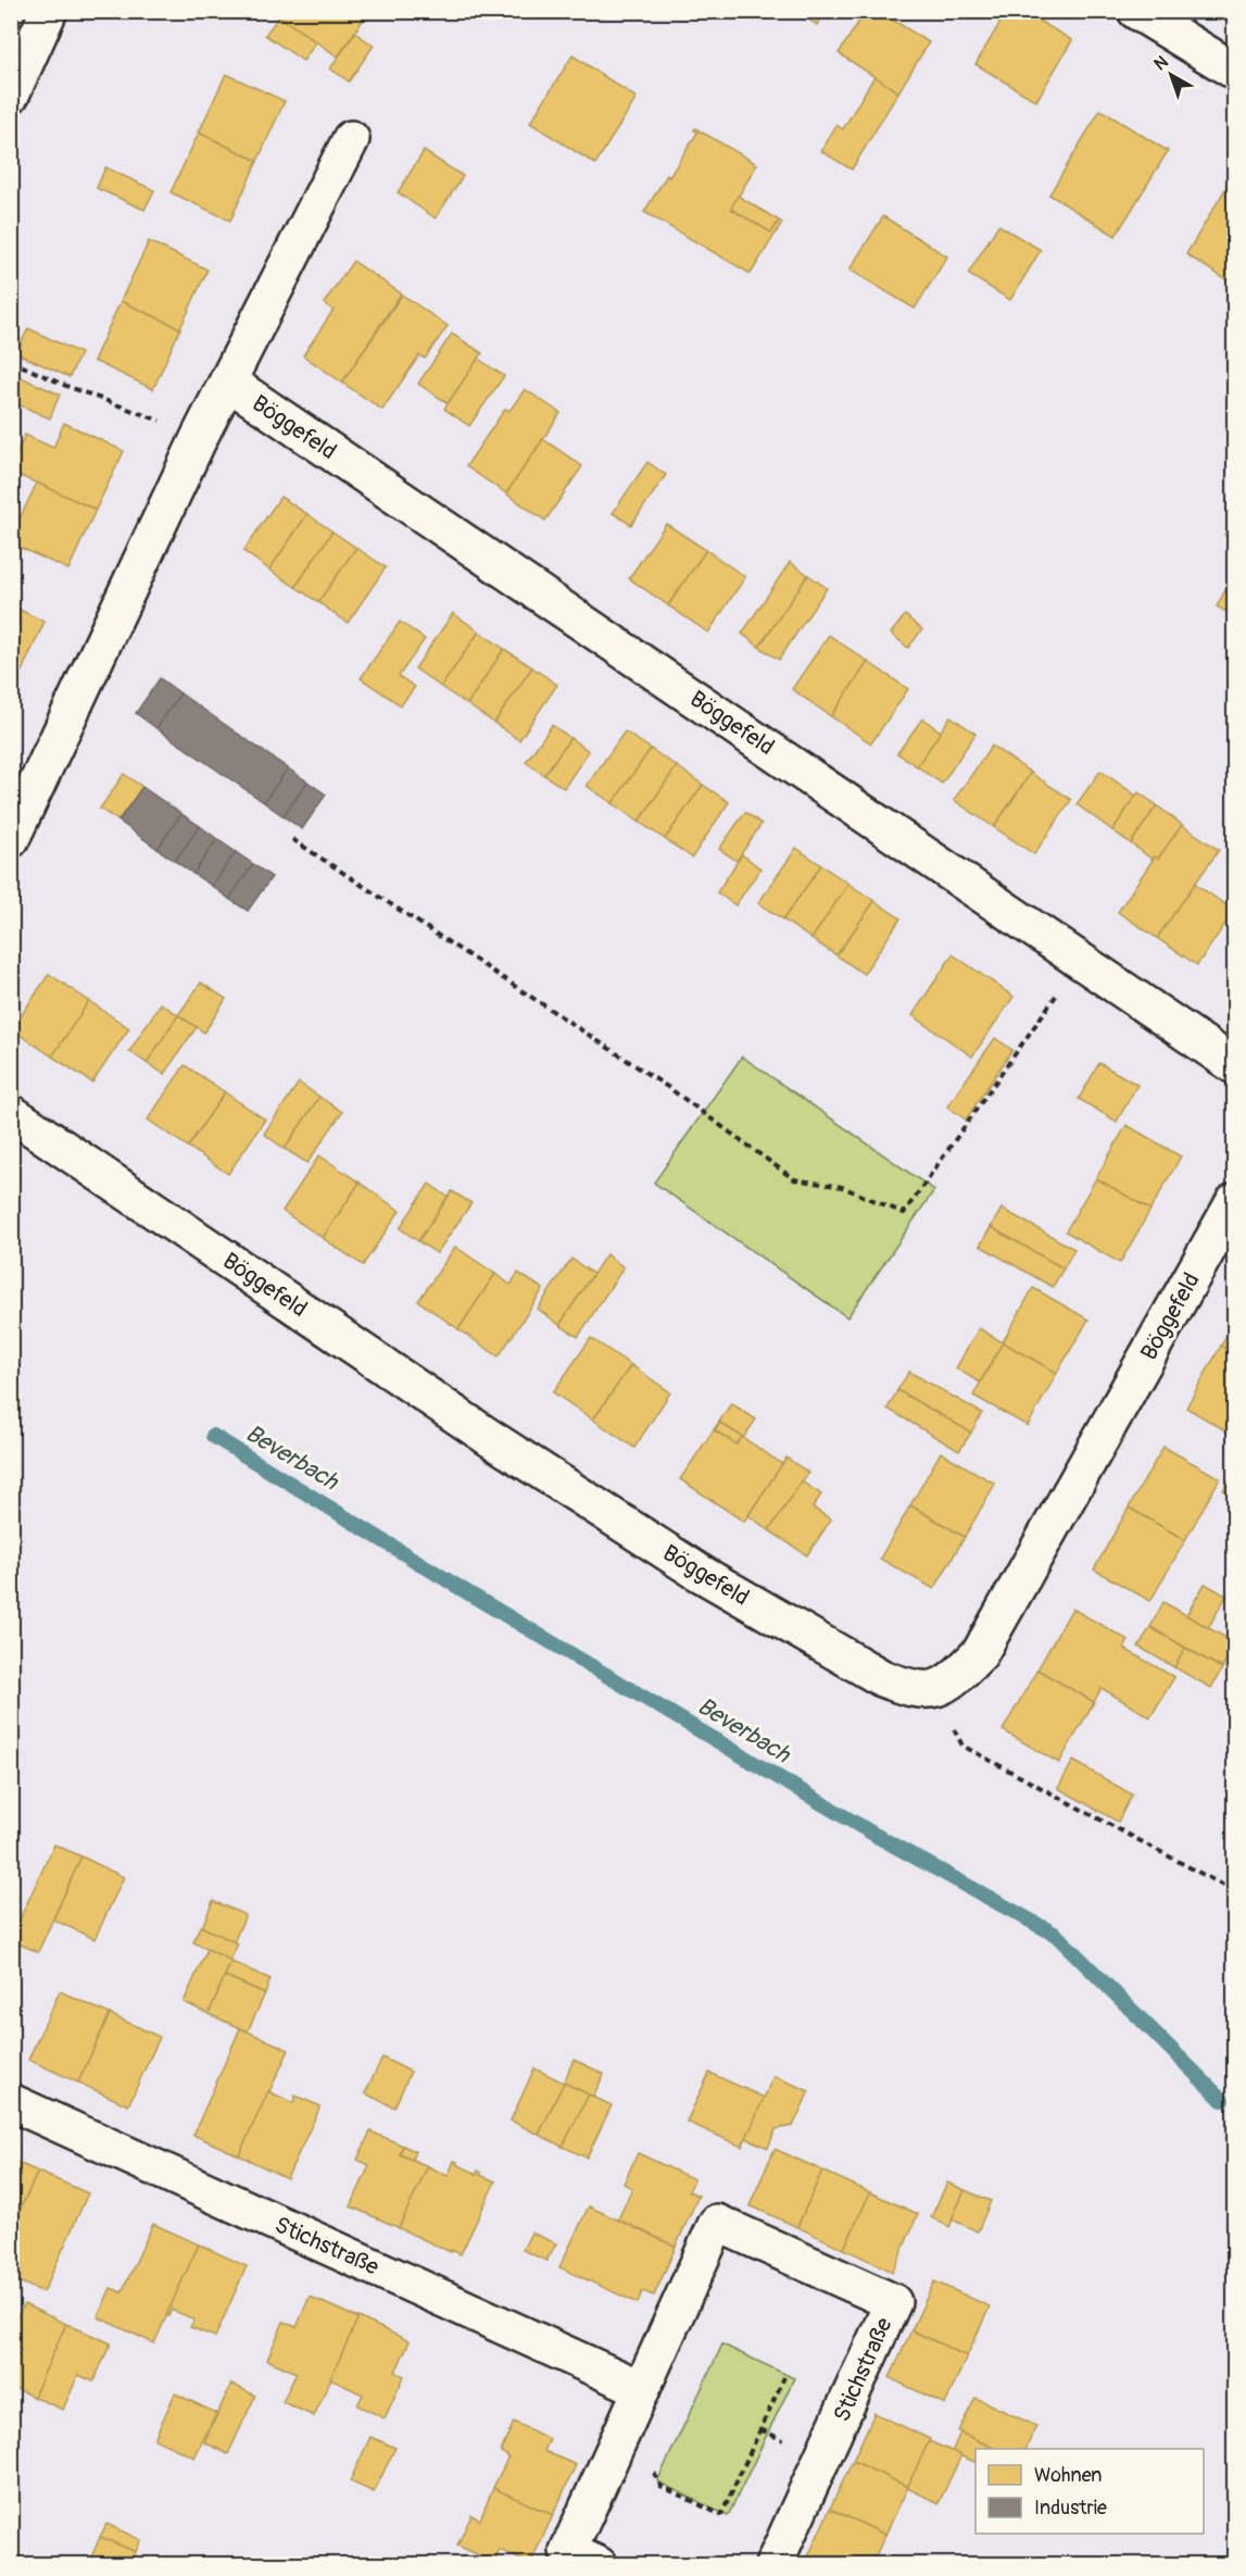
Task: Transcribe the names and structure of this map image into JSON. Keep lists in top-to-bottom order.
{
  "streets": {
    "street": ["Böggefeld", "Stichstraße"]
  },
  "water": ["Beverbach"],
  "legend": ["Wohnen", "Industrie"],
  "north": "top left"
}
